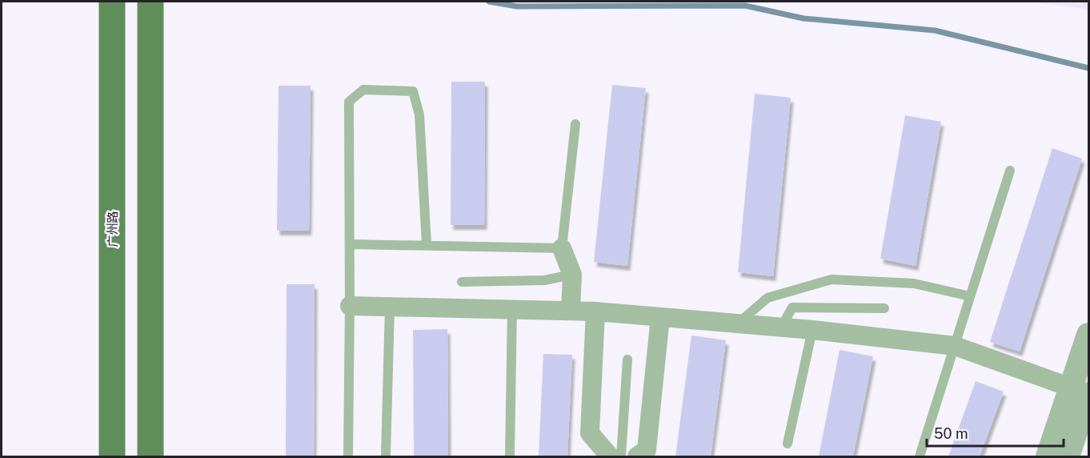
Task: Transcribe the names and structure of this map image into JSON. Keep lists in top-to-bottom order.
{
  "streets": {
    "main road": ["广州路"]
  },
  "scale_bar": "50 m"
}
